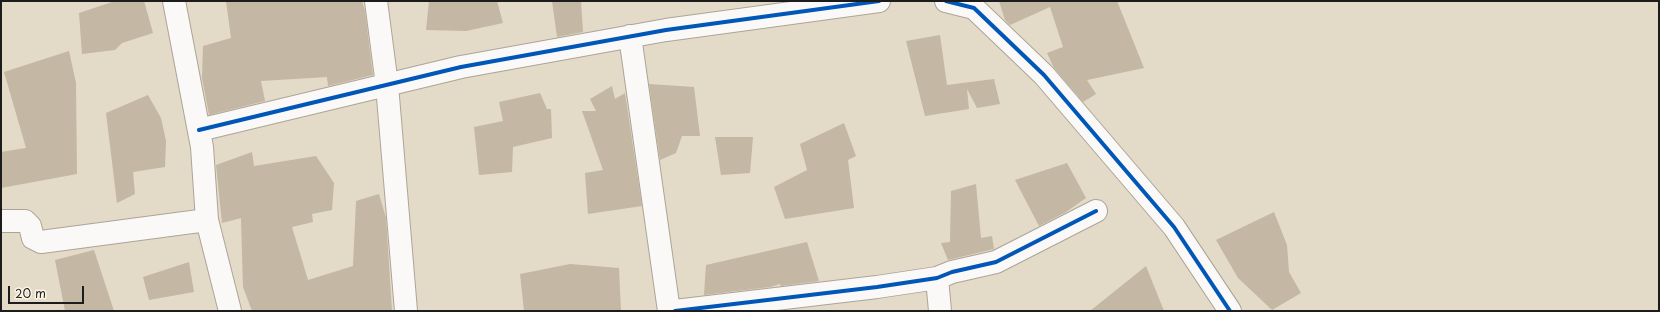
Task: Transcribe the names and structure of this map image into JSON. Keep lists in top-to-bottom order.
{
  "scale_bar": "20 m"
}
